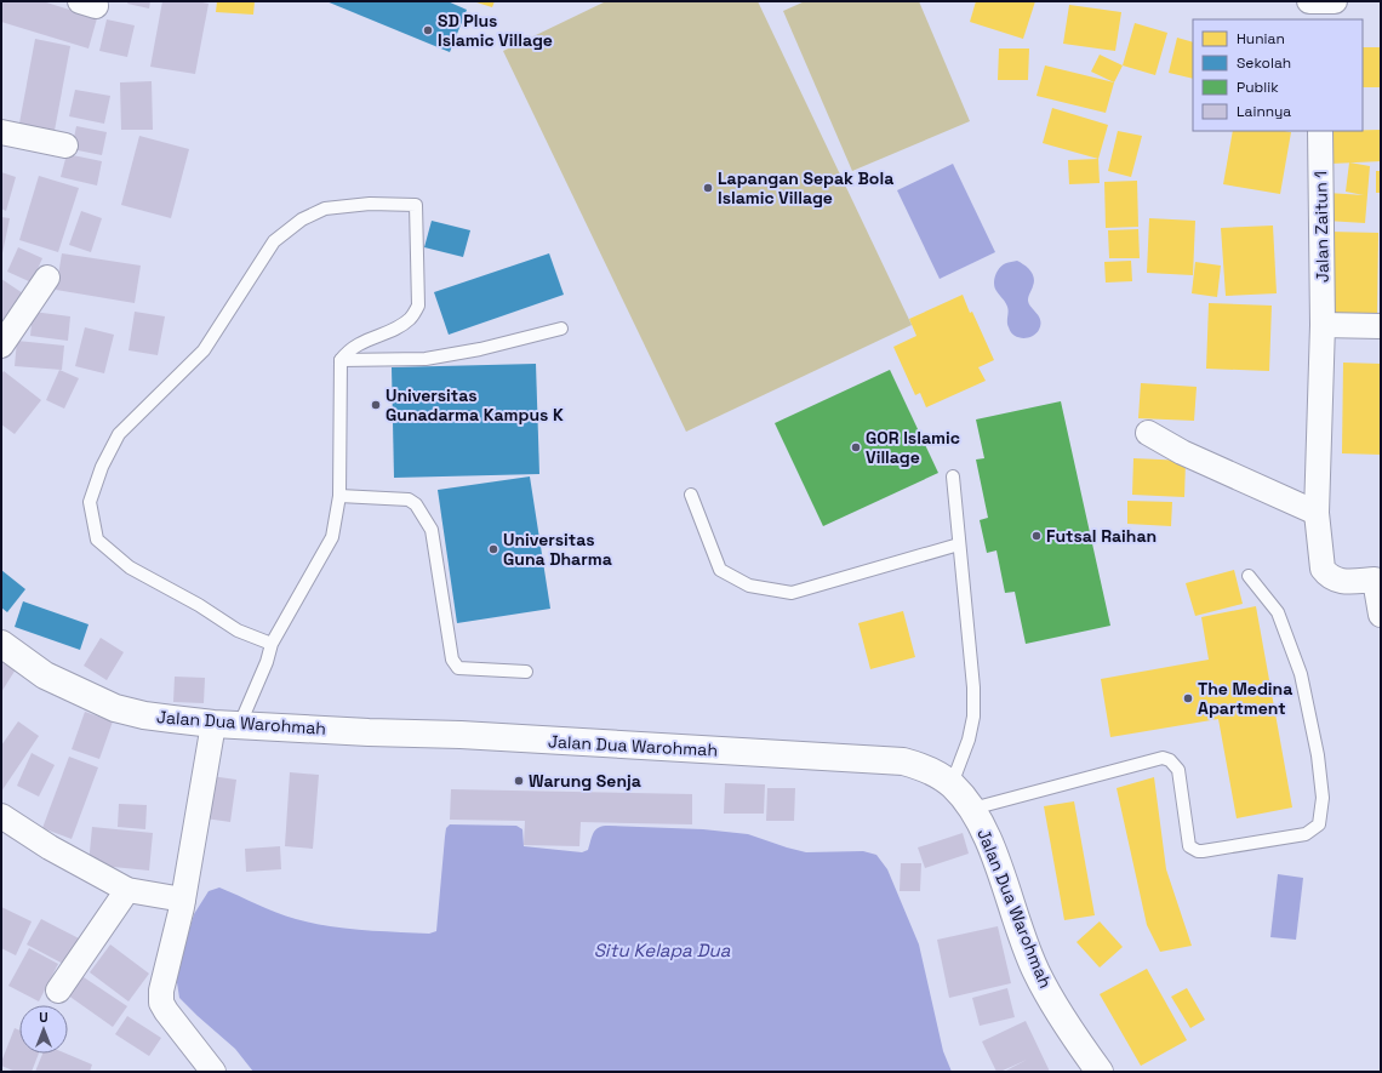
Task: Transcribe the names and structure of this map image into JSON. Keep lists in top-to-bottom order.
{
  "streets": {
    "street": ["Jalan Zaitun 1", "Jalan Dua Warohmah"]
  },
  "water": ["Situ Kelapa Dua"],
  "places": [
    "SD Plus Islamic Village",
    "Lapangan Sepak Bola Islamic Village",
    "Universitas Gunadarma Kampus K",
    "GOR Islamic Village",
    "Futsal Raihan",
    "Universitas Guna Dharma",
    "The Medina Apartment",
    "Warung Senja"
  ],
  "legend": [
    "Hunian",
    "Sekolah",
    "Publik",
    "Lainnya"
  ],
  "north": "top"
}
